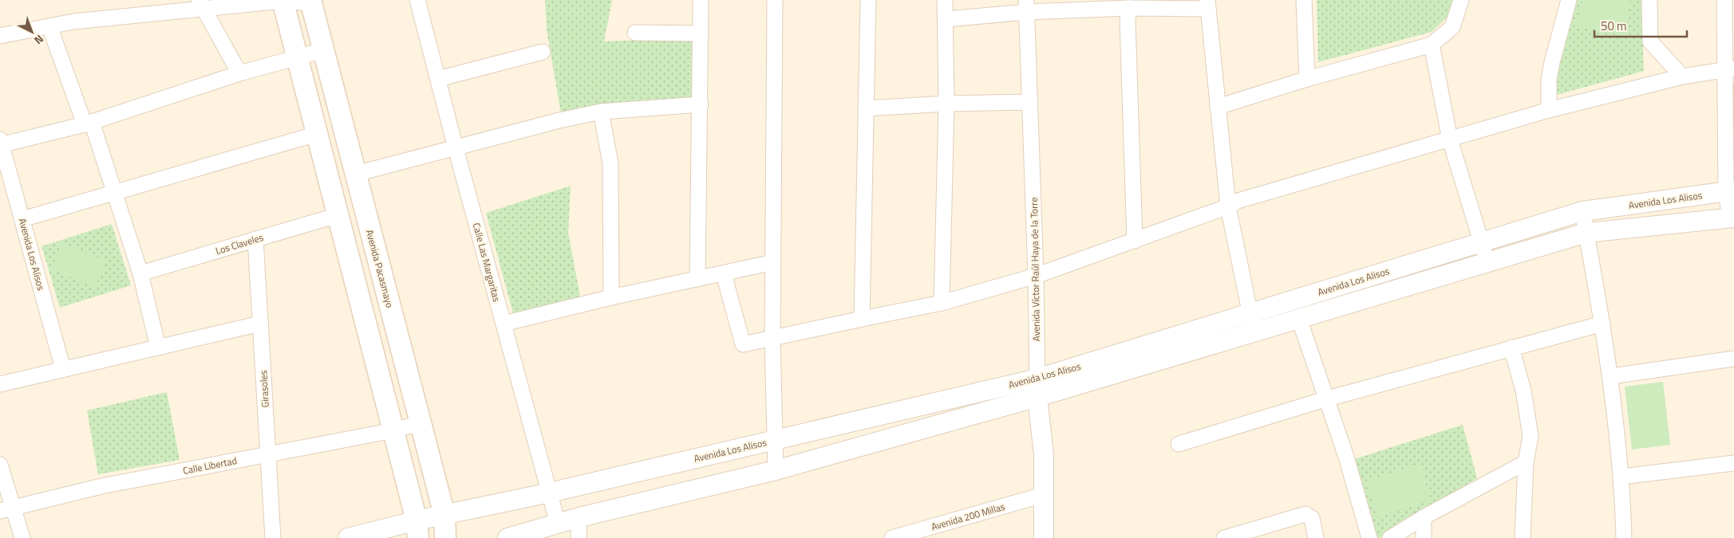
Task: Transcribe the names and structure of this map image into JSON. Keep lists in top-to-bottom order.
{
  "streets": {
    "main road": ["Avenida Pacasmayo"],
    "street": [
      "Avenida Los Alisos",
      "Los Claveles",
      "Calle Las Margaritas",
      "Avenida Víctor Raúl Haya de la Torre",
      "Girasoles",
      "Calle Libertad",
      "Avenida 200 Millas"
    ]
  },
  "crossings": [
    ["Avenida Los Alisos", "Calle Las Margaritas"],
    ["Avenida Los Alisos", "Avenida Pacasmayo"],
    ["Avenida Los Alisos", "Avenida Víctor Raúl Haya de la Torre"],
    ["Los Claveles", "Girasoles"],
    ["Avenida Pacasmayo", "Calle Libertad"],
    ["Avenida Víctor Raúl Haya de la Torre", "Avenida 200 Millas"],
    ["Girasoles", "Calle Libertad"]
  ],
  "scale_bar": "50 m",
  "north": "bottom right"
}
